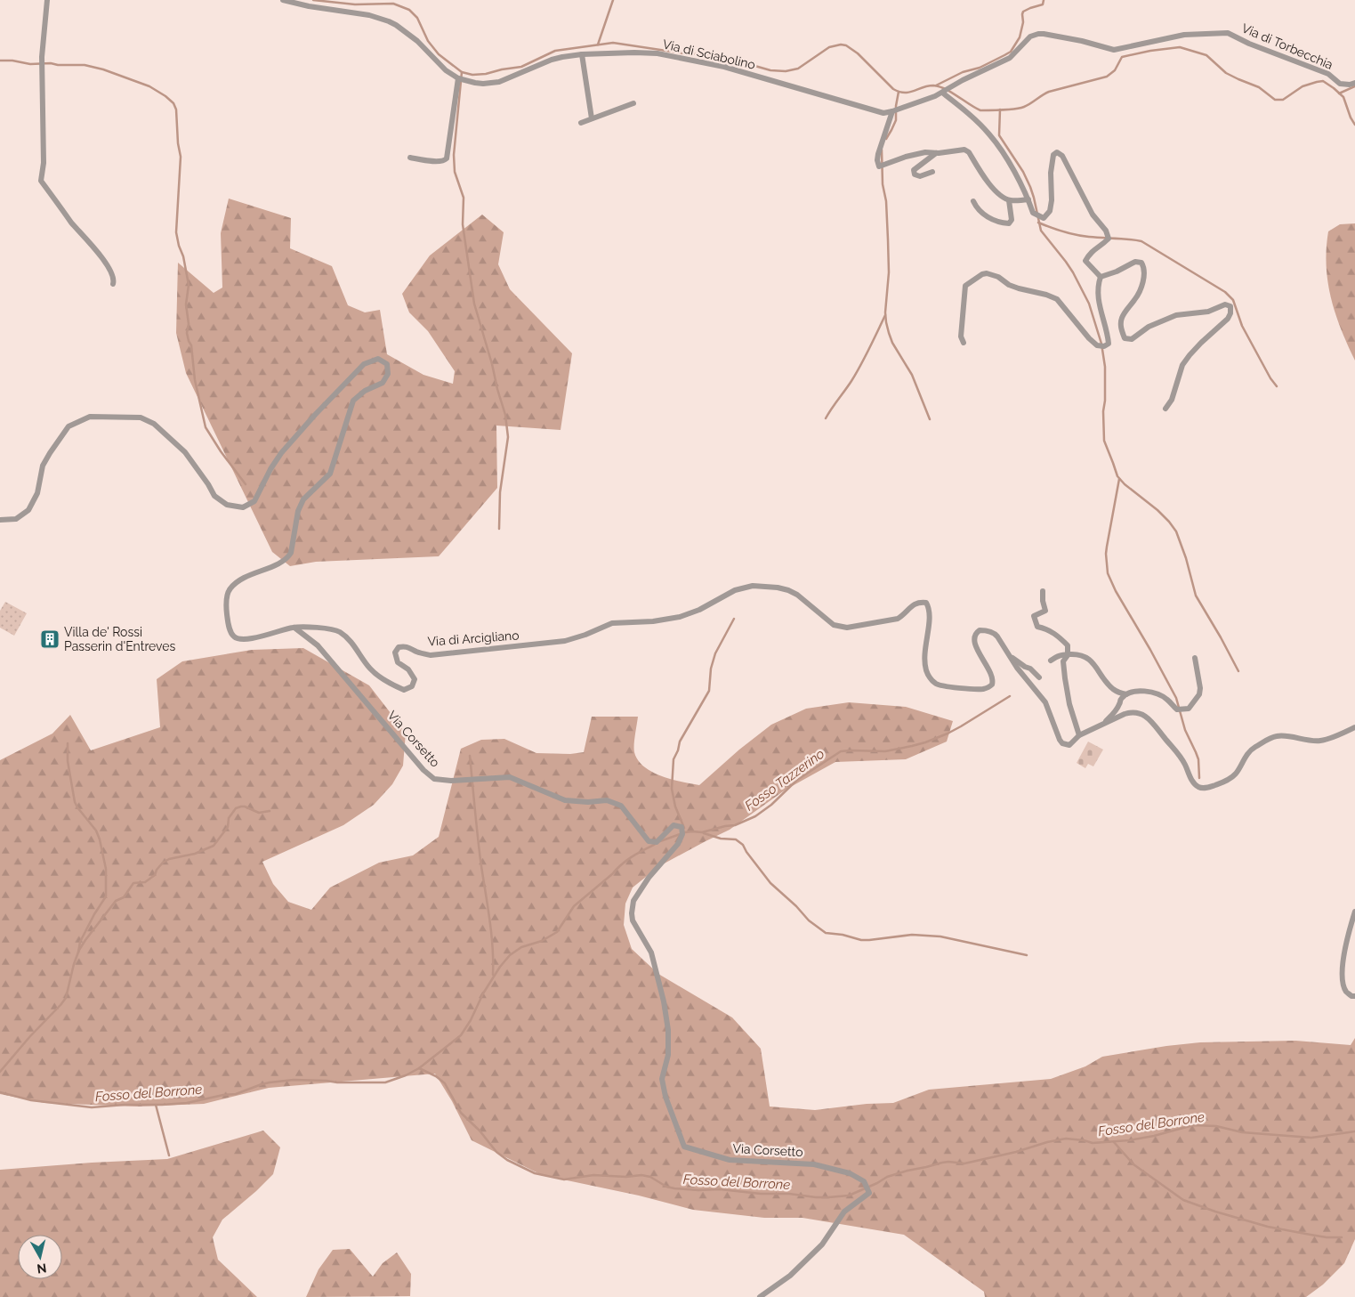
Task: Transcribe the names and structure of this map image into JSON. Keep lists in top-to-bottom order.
{
  "streets": {
    "street": [
      "Via di Torbecchia",
      "Via di Sciabolino",
      "Via di Arcigliano",
      "Via Corsetto"
    ]
  },
  "crossings": [
    ["Via di Torbecchia", "Via di Sciabolino"],
    ["Via di Arcigliano", "Via Corsetto"]
  ],
  "water": ["Fosso Tazzerino", "Fosso del Borrone"],
  "places": {
    "building": ["Villa de' Rossi Passerin d'Entreves"]
  },
  "north": "bottom"
}
